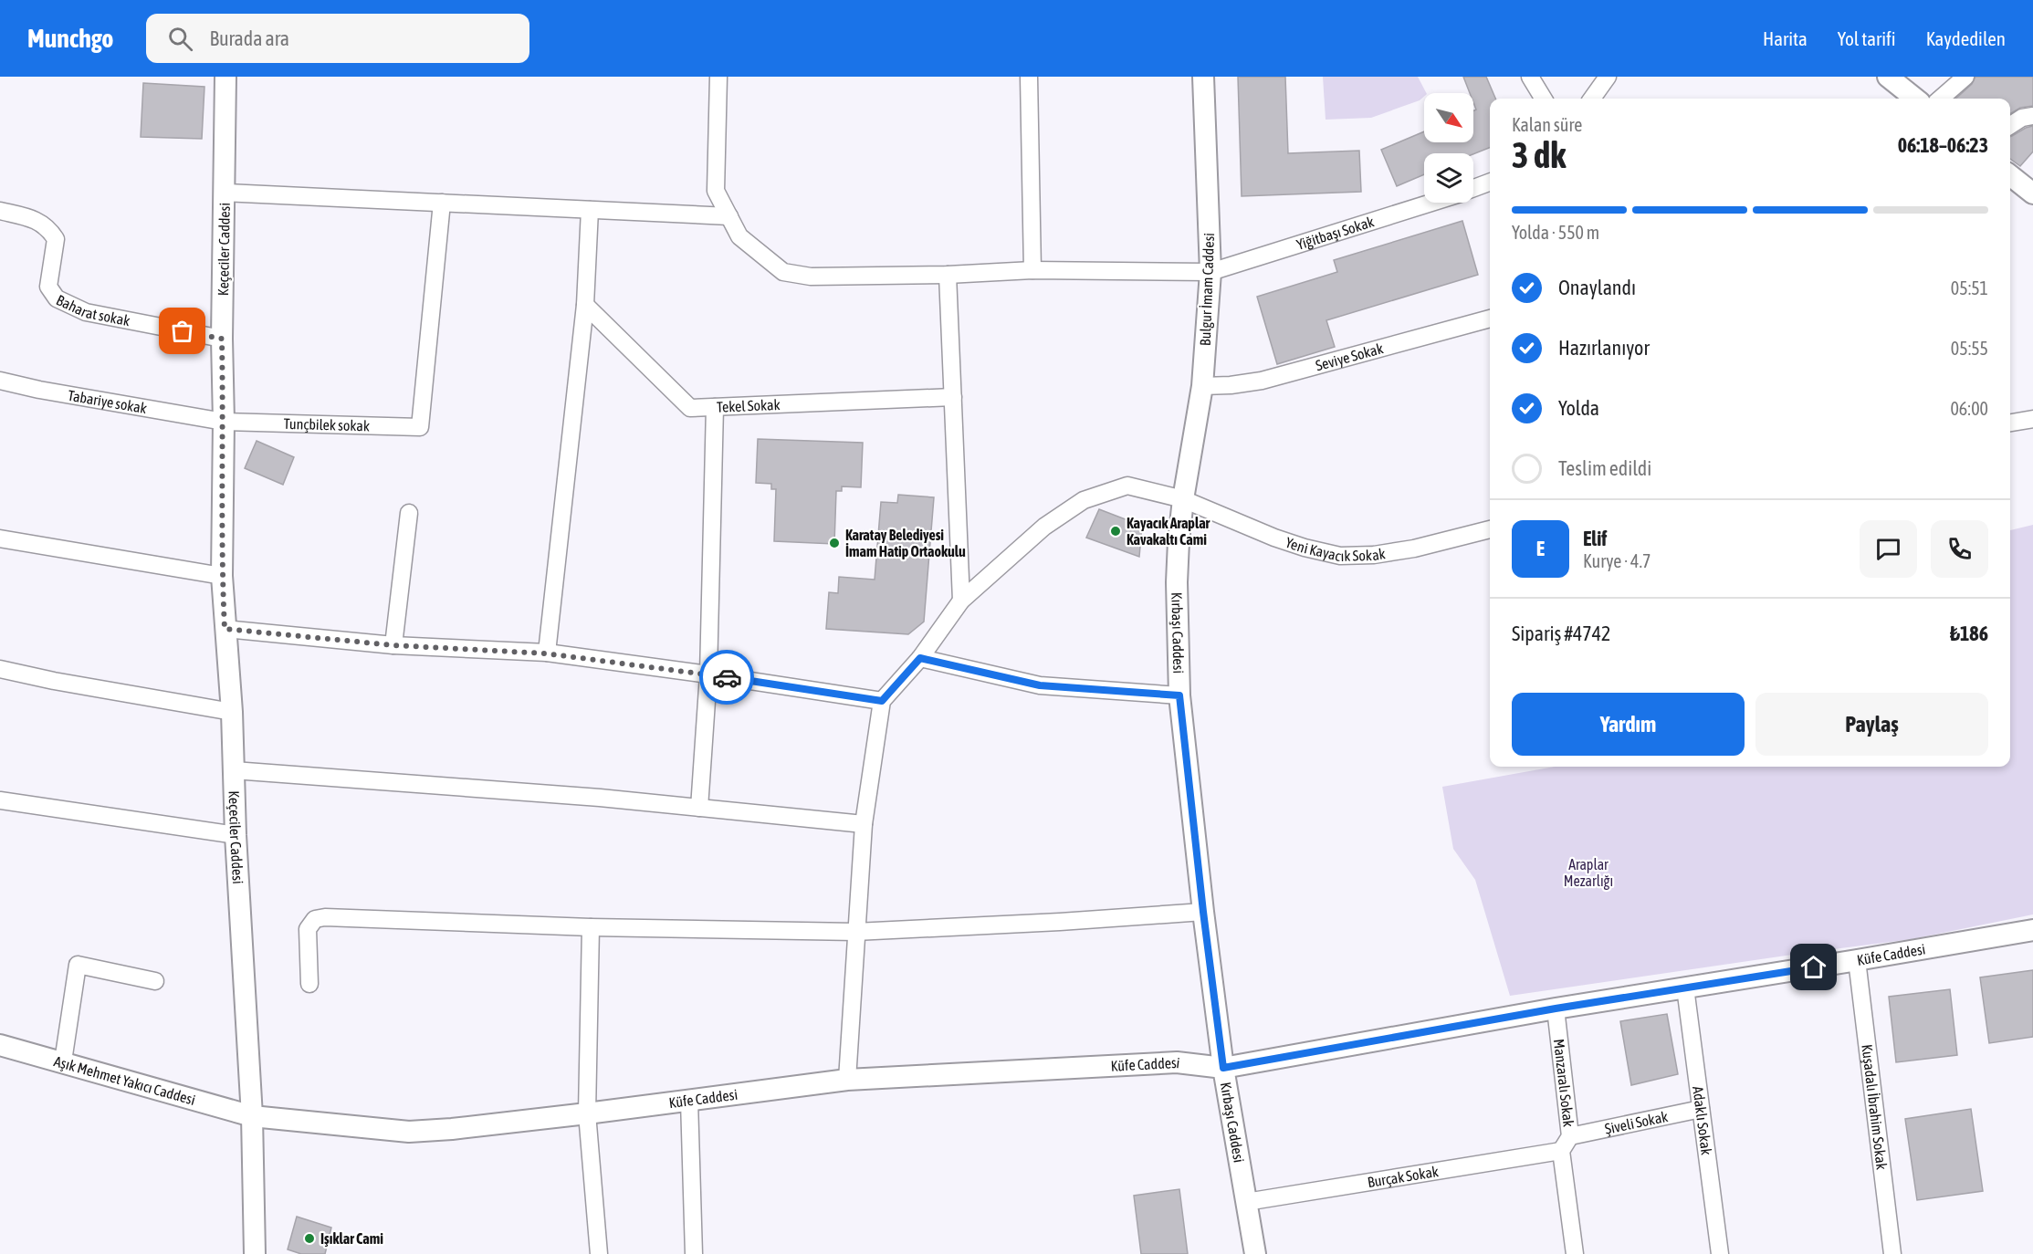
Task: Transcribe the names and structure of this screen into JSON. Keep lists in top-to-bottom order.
{
  "streets": {
    "street": [
      "Yiğitbaşı Sokak",
      "Keçeciler Caddesi",
      "Bulgur İmam Caddesi",
      "Baharat sokak",
      "Seviye Sokak",
      "Tabariye sokak",
      "Tekel Sokak",
      "Tunçbilek sokak",
      "Yeni Kayacık Sokak",
      "Kırbaşı Caddesi",
      "Küfe Caddesi",
      "Aşık Mehmet Yakıcı Caddesi",
      "Manzaralı Sokak",
      "Kuşadalı İbrahim Sokak",
      "Adaklı Sokak",
      "Şiveli Sokak",
      "Burçak Sokak"
    ]
  },
  "crossings": [
    ["Yiğitbaşı Sokak", "Bulgur İmam Caddesi"],
    ["Keçeciler Caddesi", "Baharat sokak"],
    ["Keçeciler Caddesi", "Tabariye sokak"],
    ["Keçeciler Caddesi", "Tunçbilek sokak"],
    ["Keçeciler Caddesi", "Küfe Caddesi"],
    ["Keçeciler Caddesi", "Aşık Mehmet Yakıcı Caddesi"],
    ["Bulgur İmam Caddesi", "Seviye Sokak"],
    ["Bulgur İmam Caddesi", "Yeni Kayacık Sokak"],
    ["Bulgur İmam Caddesi", "Kırbaşı Caddesi"],
    ["Tabariye sokak", "Tunçbilek sokak"],
    ["Yeni Kayacık Sokak", "Kırbaşı Caddesi"],
    ["Kırbaşı Caddesi", "Küfe Caddesi"],
    ["Kırbaşı Caddesi", "Burçak Sokak"],
    ["Küfe Caddesi", "Aşık Mehmet Yakıcı Caddesi"],
    ["Küfe Caddesi", "Manzaralı Sokak"],
    ["Küfe Caddesi", "Kuşadalı İbrahim Sokak"],
    ["Küfe Caddesi", "Adaklı Sokak"],
    ["Manzaralı Sokak", "Şiveli Sokak"],
    ["Manzaralı Sokak", "Burçak Sokak"],
    ["Adaklı Sokak", "Şiveli Sokak"]
  ],
  "parks": ["Araplar Mezarlığı"],
  "places": ["Kayacık Araplar Kavakaltı Cami", "Karatay Belediyesi İmam Hatip Ortaokulu", "Işıklar Cami"],
  "north": "bottom right",
  "page": {
    "header": "Munchgo",
    "search": "Burada ara",
    "nav": ["Harita", "Yol tarifi", "Kaydedilen"],
    "heading": ["3 dk", "Kalan süre", "06:18–06:23"],
    "panel": [
      "Elif",
      "Kurye · 4.7",
      "Sipariş #4742",
      "₺186"
    ],
    "bar": "Yolda · 550 m",
    "list": [
      ["Onaylandı", "05:51"],
      ["Hazırlanıyor", "05:55"],
      ["Yolda", "06:00"],
      "Teslim edildi"
    ],
    "round": "E",
    "buttons": ["Yardım", "Paylaş"]
  }
}
